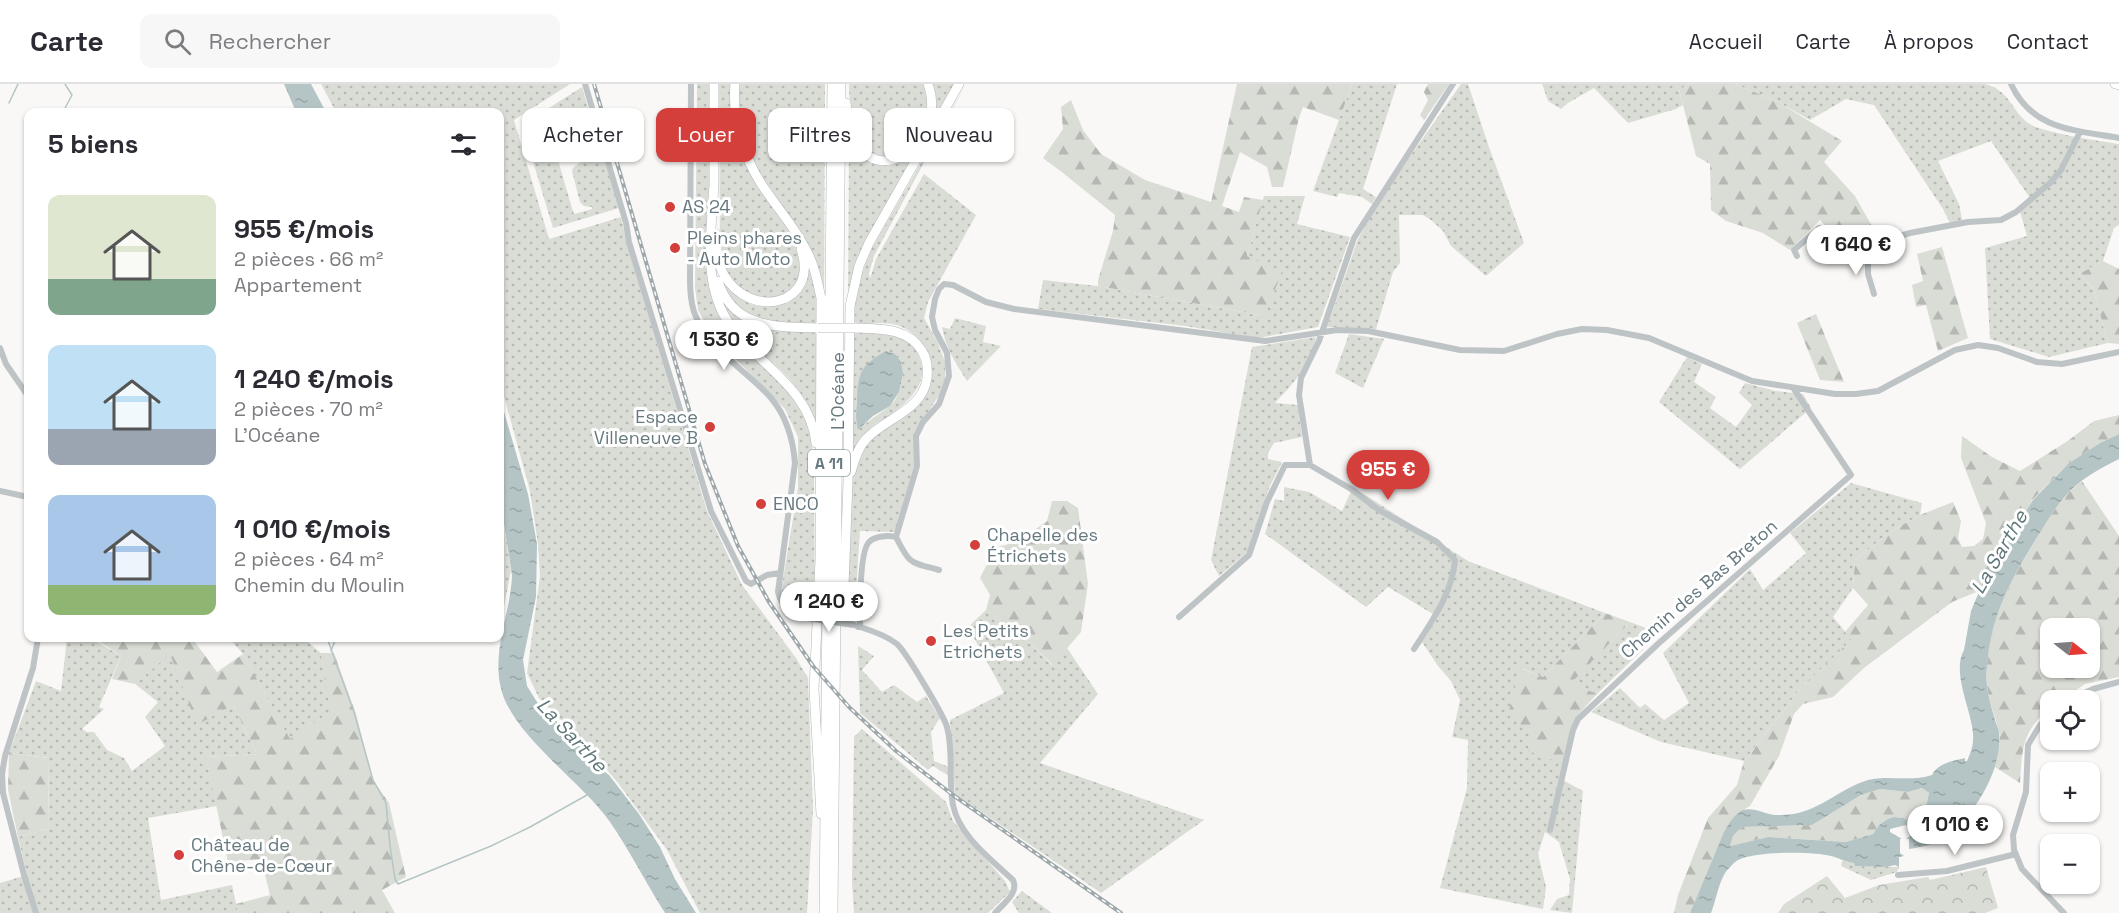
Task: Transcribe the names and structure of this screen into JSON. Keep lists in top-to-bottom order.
{
  "streets": {
    "highway": ["L’Océane", "A 11"],
    "street": ["Chemin des Bas Breton"]
  },
  "water": ["La Sarthe"],
  "places": [
    "AS 24",
    "Pleins phares - Auto Moto",
    "Espace Villeneuve B",
    "ENCO",
    "Chapelle des Étrichets",
    "Les Petits Etrichets",
    "Château de Chêne-de-Cœur"
  ],
  "north": "right",
  "page": {
    "header": "Carte",
    "search": "Rechercher",
    "nav": [
      "Accueil",
      "Carte",
      "À propos",
      "Contact"
    ],
    "chip": [
      "Acheter",
      "Louer",
      "Filtres",
      "Nouveau"
    ],
    "heading": "5 biens",
    "list": [
      {
        "name": "955 €/mois",
        "note": "2 pièces · 66 m² · Appartement"
      },
      {
        "name": "1 240 €/mois",
        "note": "2 pièces · 70 m² · L’Océane"
      },
      {
        "name": "1 010 €/mois",
        "note": "2 pièces · 64 m² · Chemin du Moulin"
      }
    ],
    "price": [
      "1 640 €",
      "1 530 €",
      "955 €",
      "1 240 €",
      "1 010 €"
    ],
    "map_buttons": ["+", "−"]
  }
}
